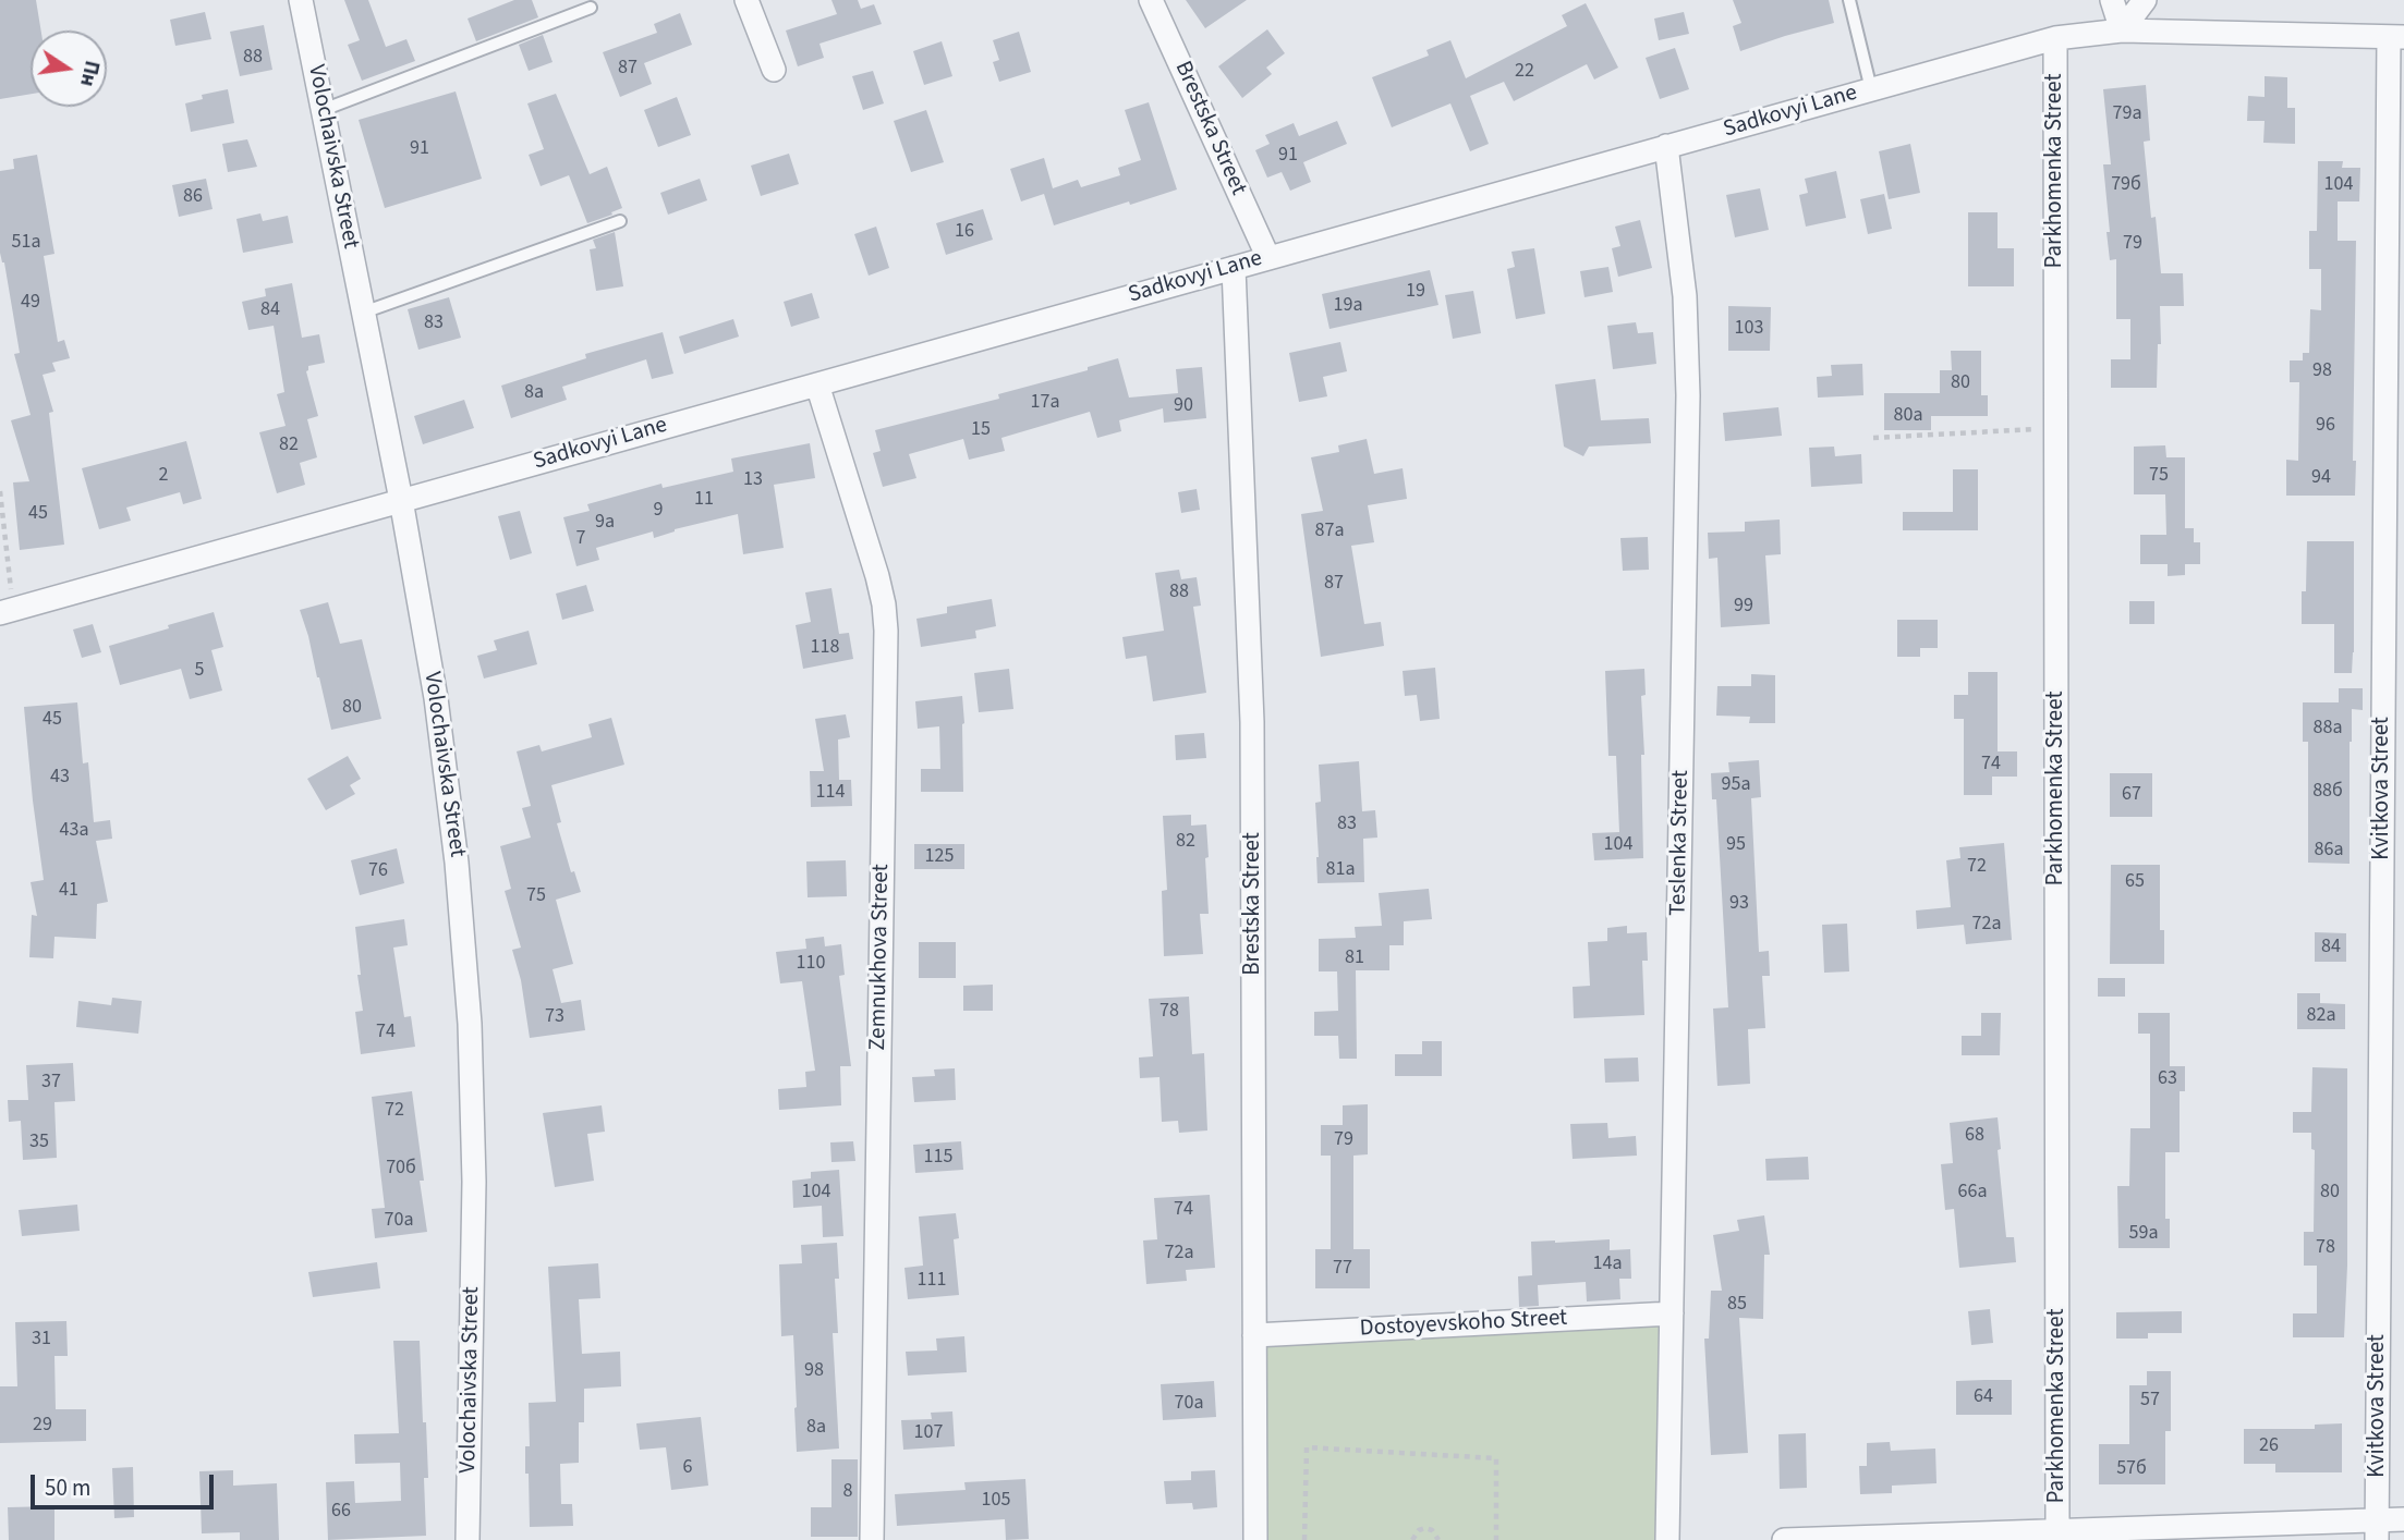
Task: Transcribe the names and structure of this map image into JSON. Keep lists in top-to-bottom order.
{
  "streets": {
    "street": [
      "Sadkovyi Lane",
      "Brestska Street",
      "Volochaivska Street",
      "Parkhomenka Street",
      "Kvitkova Street",
      "Teslenka Street",
      "Zemnukhova Street",
      "Dostoyevskoho Street"
    ]
  },
  "crossings": [
    ["Sadkovyi Lane", "Brestska Street"],
    ["Sadkovyi Lane", "Volochaivska Street"],
    ["Sadkovyi Lane", "Parkhomenka Street"],
    ["Sadkovyi Lane", "Kvitkova Street"],
    ["Sadkovyi Lane", "Teslenka Street"],
    ["Sadkovyi Lane", "Zemnukhova Street"],
    ["Brestska Street", "Dostoyevskoho Street"],
    ["Teslenka Street", "Dostoyevskoho Street"]
  ],
  "house_numbers": [
    "88",
    "87",
    "22",
    "79а",
    "91",
    "91",
    "79б",
    "104",
    "86",
    "16",
    "51а",
    "79",
    "19",
    "49",
    "19а",
    "84",
    "83",
    "103",
    "98",
    "80",
    "8а",
    "17а",
    "90",
    "80а",
    "96",
    "15",
    "82",
    "2",
    "75",
    "94",
    "13",
    "11",
    "9",
    "45",
    "9а",
    "87а",
    "7",
    "87",
    "88",
    "99",
    "118",
    "5",
    "80",
    "45",
    "88а",
    "74",
    "43",
    "95а",
    "88б",
    "114",
    "67",
    "83",
    "43а",
    "82",
    "104",
    "95",
    "86а",
    "125",
    "72",
    "81а",
    "76",
    "65",
    "41",
    "75",
    "93",
    "72а",
    "84",
    "81",
    "110",
    "78",
    "82а",
    "73",
    "74",
    "63",
    "37",
    "72",
    "68",
    "79",
    "35",
    "115",
    "70б",
    "104",
    "66а",
    "80",
    "74",
    "70а",
    "59а",
    "78",
    "72а",
    "14а",
    "77",
    "111",
    "85",
    "31",
    "98",
    "64",
    "57",
    "70а",
    "29",
    "8а",
    "107",
    "26",
    "6",
    "57б",
    "8",
    "105",
    "66"
  ],
  "scale_bar": "50 m",
  "north": "right"
}
